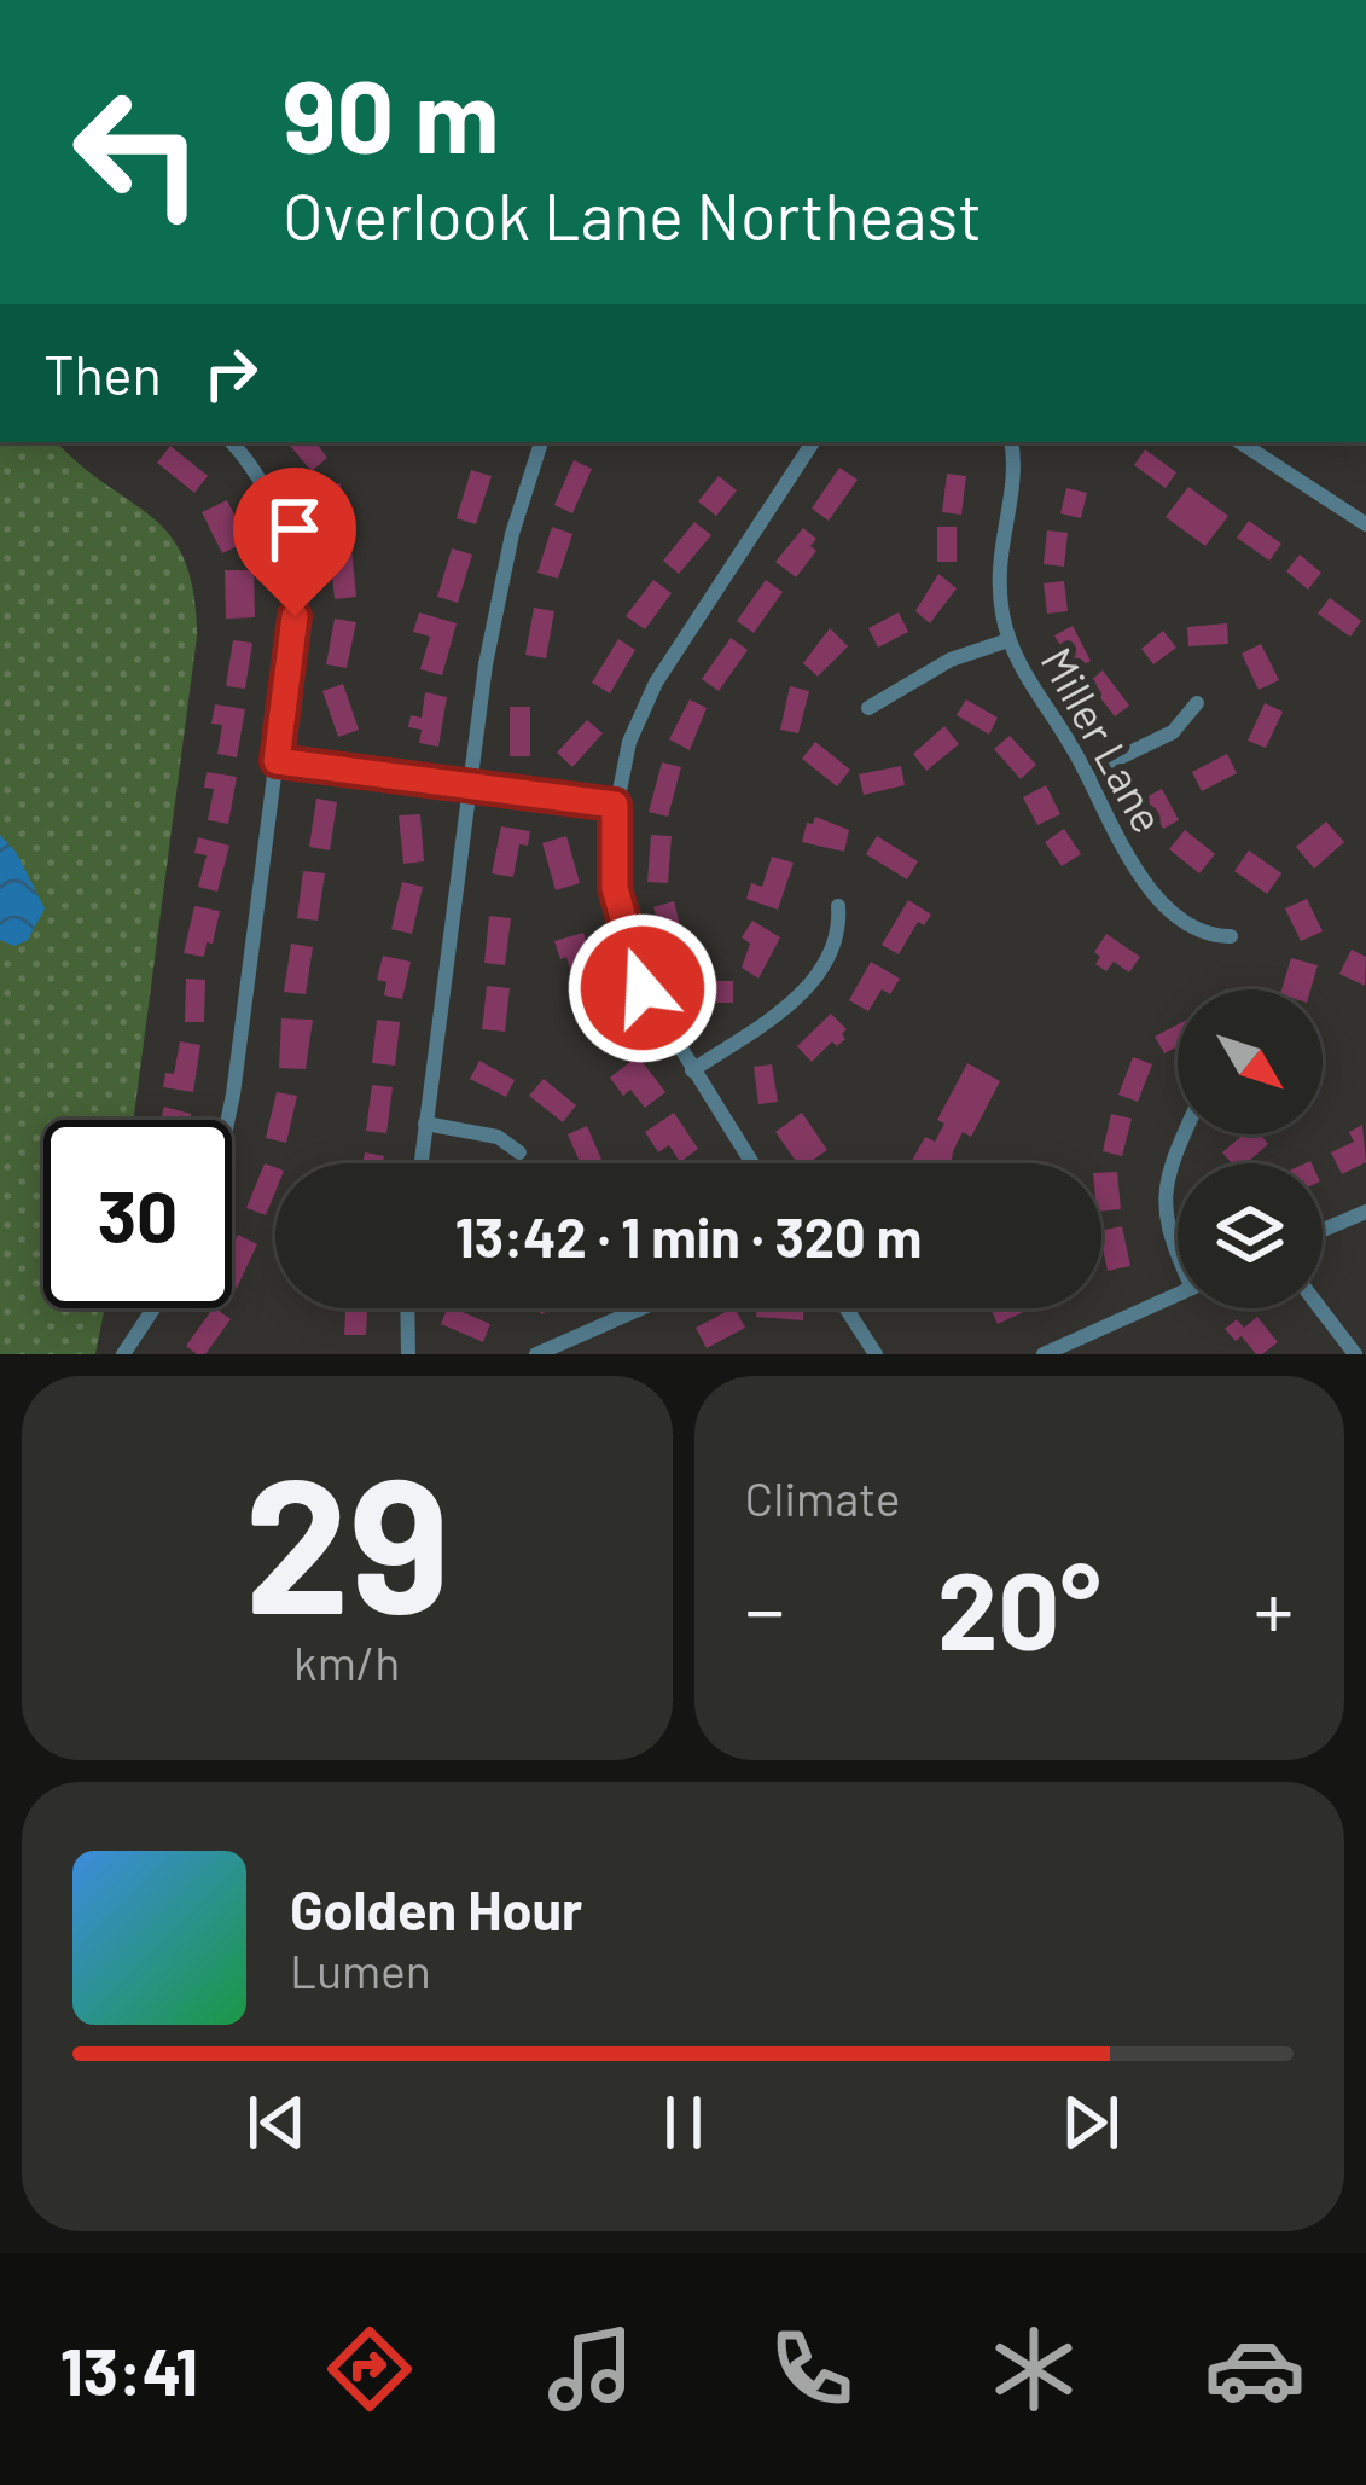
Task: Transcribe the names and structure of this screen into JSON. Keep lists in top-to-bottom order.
{
  "streets": {
    "street": ["Miller Lane"]
  },
  "north": "bottom right",
  "page": {
    "turn": ["90 m", "Overlook Lane Northeast"],
    "then": "Then",
    "limit": "30",
    "trip": "13:42 · 1 min · 320 m",
    "tile": [
      ["29", "km/h"],
      "Climate"
    ],
    "heat": ["−", "20°", "+"],
    "song": ["Golden Hour", "Lumen"],
    "tabs": "13:41"
  }
}
